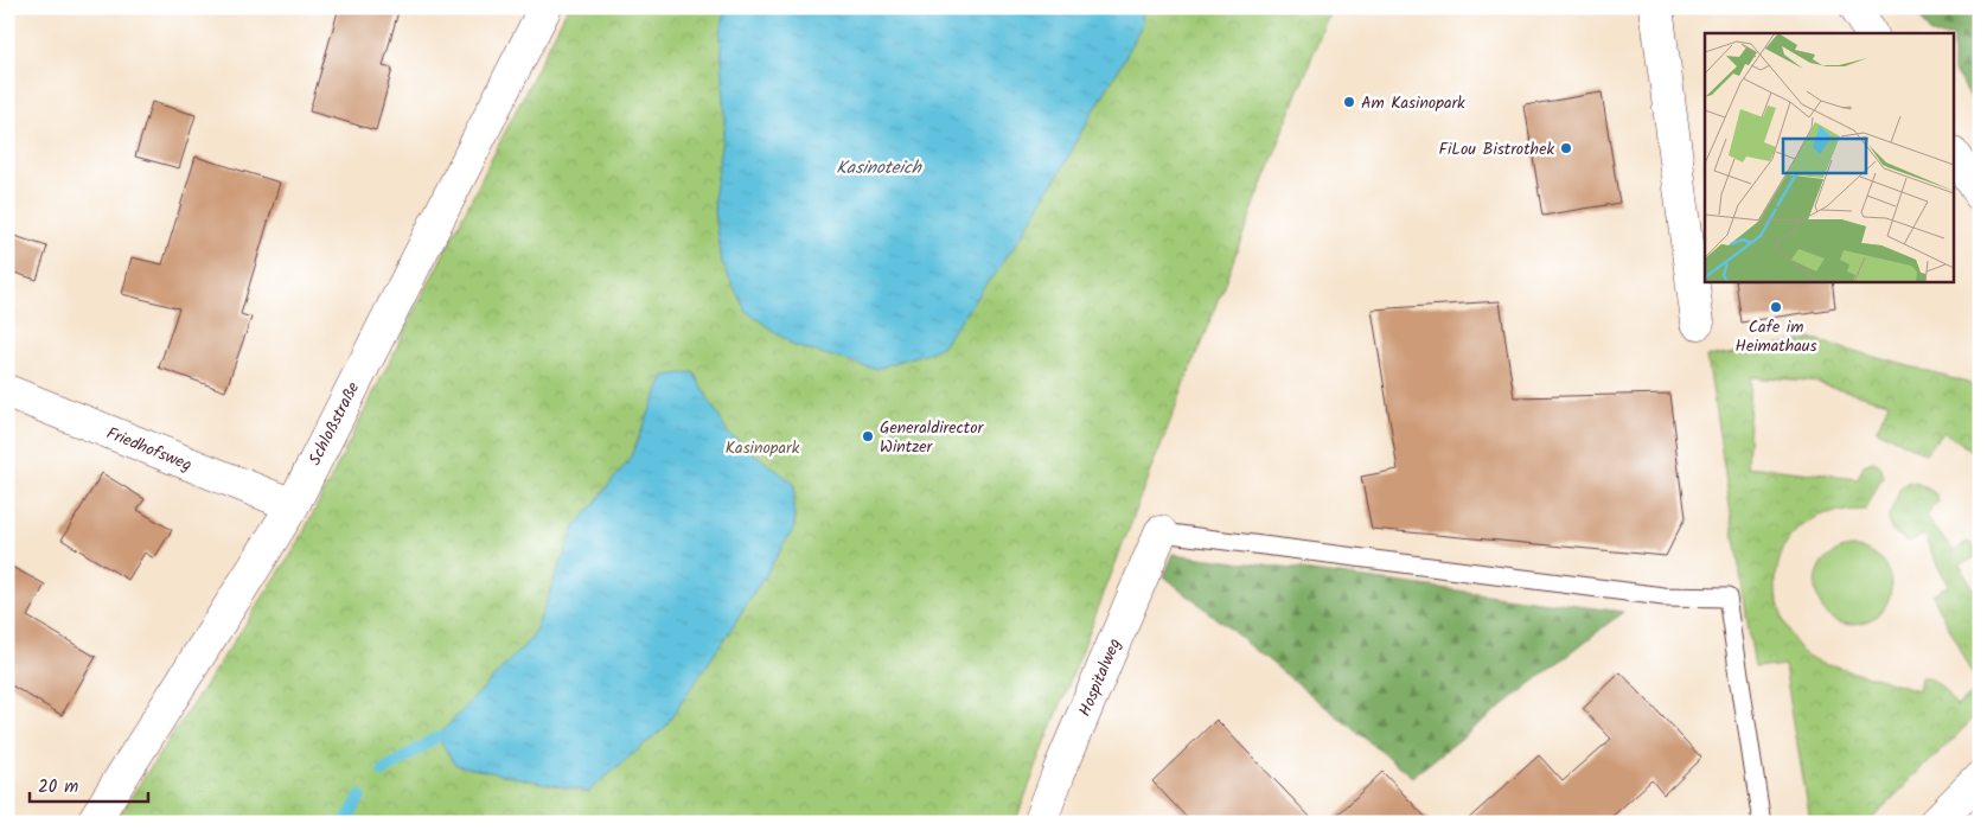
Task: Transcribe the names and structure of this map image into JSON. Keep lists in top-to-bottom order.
{
  "streets": {
    "street": ["Schloßstraße", "Friedhofsweg", "Hospitalweg"]
  },
  "crossings": [
    ["Schloßstraße", "Friedhofsweg"]
  ],
  "water": ["Kasinoteich"],
  "parks": ["Kasinopark"],
  "places": [
    "Am Kasinopark",
    "FiLou Bistrothek",
    "Cafe im Heimathaus",
    "Generaldirector Wintzer"
  ],
  "scale_bar": "20 m"
}
